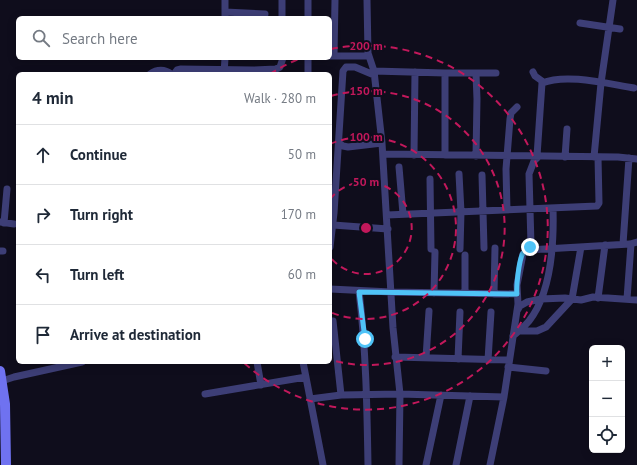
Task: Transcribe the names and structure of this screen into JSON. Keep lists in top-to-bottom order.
{
  "page": {
    "search": "Search here",
    "heading": ["4 min", "Walk · 280 m"],
    "list": [
      ["Continue", "50 m"],
      ["Turn right", "170 m"],
      ["Turn left", "60 m"],
      "Arrive at destination"
    ],
    "map_buttons": ["+", "−"]
  },
  "rings": [
    "200 m",
    "150 m",
    "100 m",
    "50 m"
  ]
}
